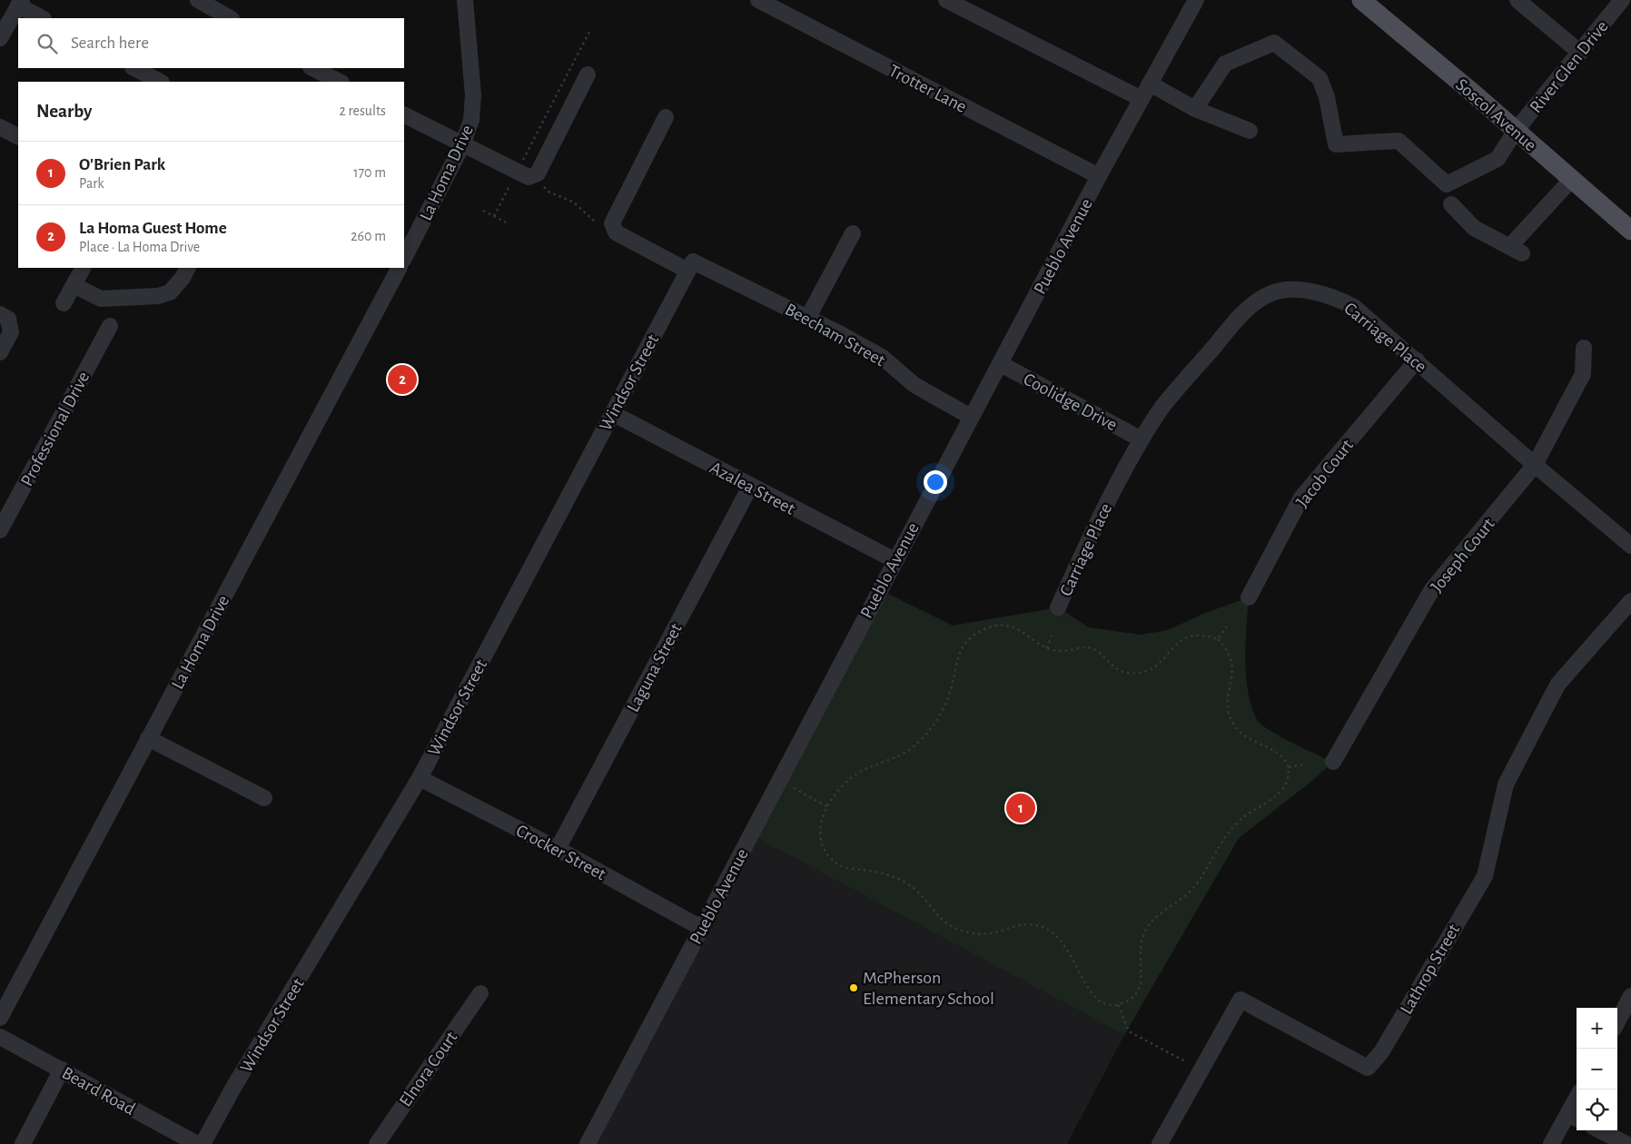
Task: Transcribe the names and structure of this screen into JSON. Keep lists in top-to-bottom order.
{
  "streets": {
    "main road": ["Soscol Avenue"],
    "street": [
      "River Glen Drive",
      "Trotter Lane",
      "La Homa Drive",
      "Pueblo Avenue",
      "Beecham Street",
      "Carriage Place",
      "Windsor Street",
      "Coolidge Drive",
      "Professional Drive",
      "Jacob Court",
      "Azalea Street",
      "Joseph Court",
      "Laguna Street",
      "Crocker Street",
      "Lathrop Street",
      "Elnora Court",
      "Beard Road"
    ]
  },
  "crossings": [
    ["River Glen Drive", "Soscol Avenue"],
    ["Trotter Lane", "Pueblo Avenue"],
    ["Pueblo Avenue", "Beecham Street"],
    ["Pueblo Avenue", "Coolidge Drive"],
    ["Pueblo Avenue", "Azalea Street"],
    ["Pueblo Avenue", "Crocker Street"],
    ["Beecham Street", "Windsor Street"],
    ["Carriage Place", "Coolidge Drive"],
    ["Carriage Place", "Jacob Court"],
    ["Carriage Place", "Joseph Court"],
    ["Windsor Street", "Azalea Street"],
    ["Windsor Street", "Crocker Street"],
    ["Azalea Street", "Laguna Street"],
    ["Laguna Street", "Crocker Street"]
  ],
  "places": ["McPherson Elementary School"],
  "page": {
    "search": "Search here",
    "heading": ["Nearby", "2 results"],
    "list": [
      {
        "mark": "1",
        "name": "O'Brien Park",
        "note": "Park",
        "value": "170 m"
      },
      {
        "mark": "2",
        "name": "La Homa Guest Home",
        "note": "Place · La Homa Drive",
        "value": "260 m"
      }
    ],
    "pins": ["2", "1"],
    "map_buttons": ["+", "−"]
  }
}
